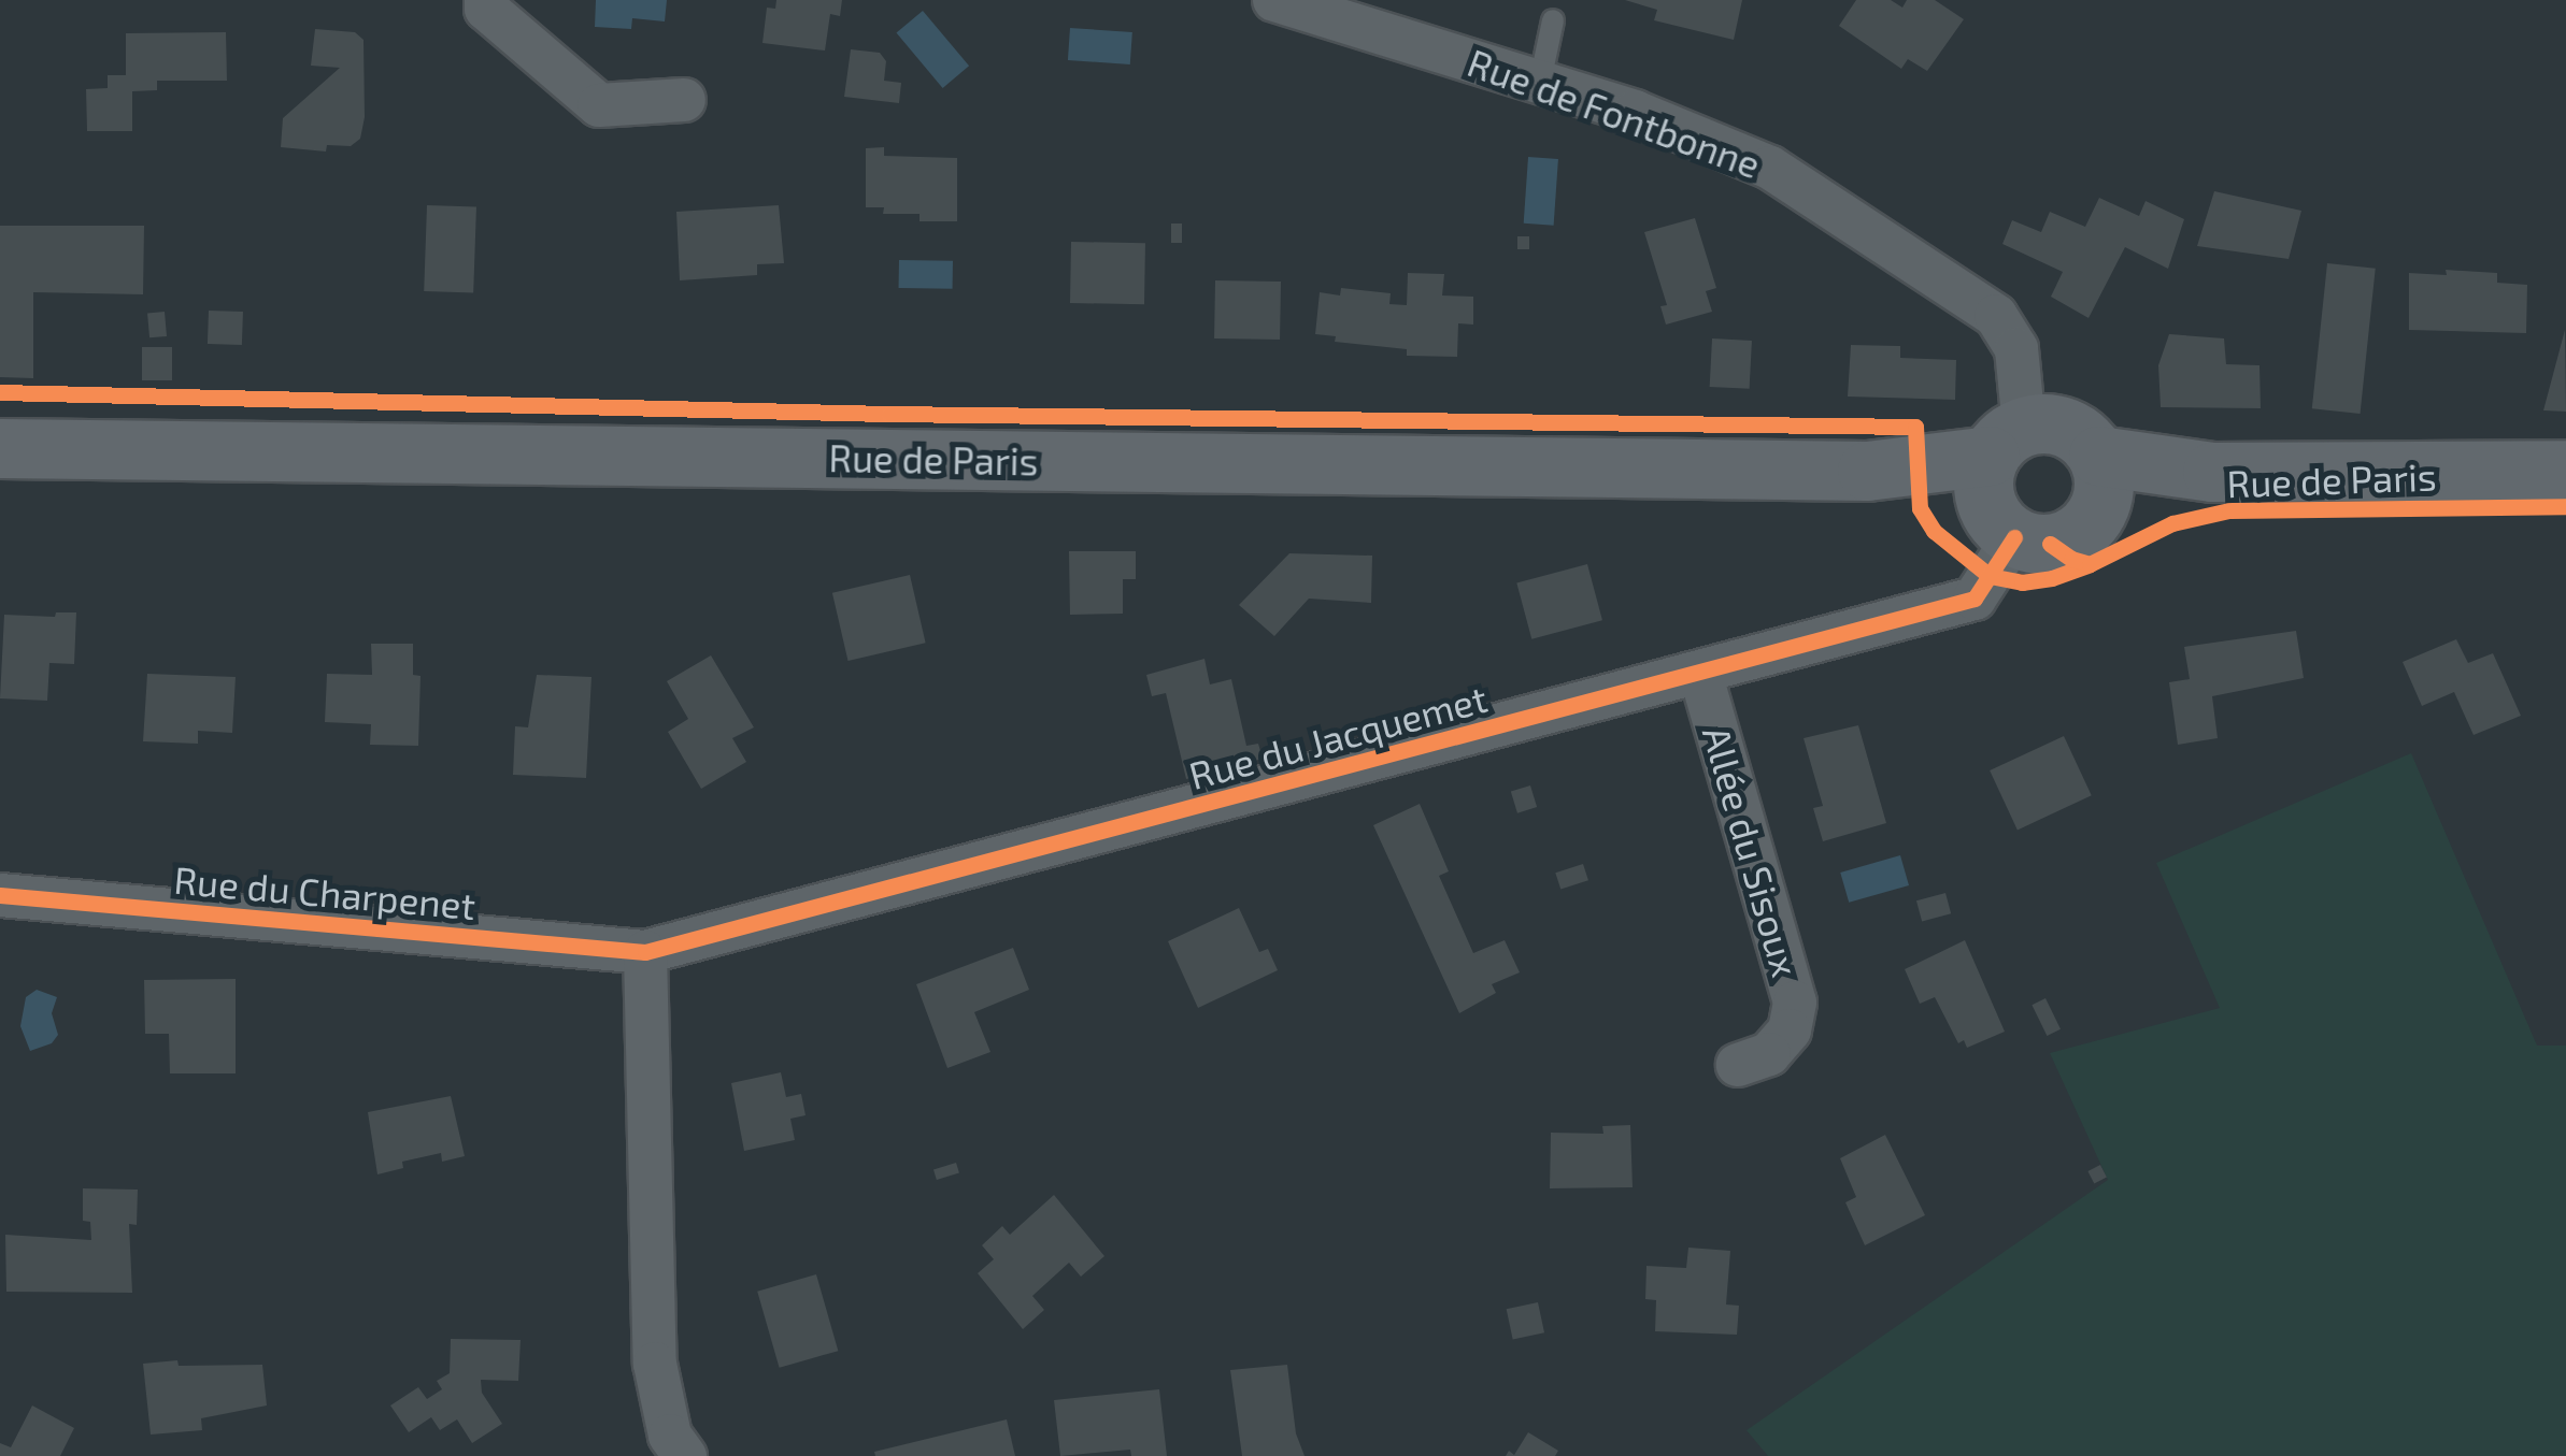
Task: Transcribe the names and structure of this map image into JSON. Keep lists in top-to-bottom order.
{
  "streets": {
    "main road": ["Rue de Paris"],
    "street": [
      "Rue de Fontbonne",
      "Rue du Jacquemet",
      "Allée du Sisoux",
      "Rue du Charpenet"
    ]
  },
  "crossings": [
    ["Rue de Fontbonne", "Rue de Paris"],
    ["Rue de Fontbonne", "Rue du Jacquemet"],
    ["Rue de Paris", "Rue du Jacquemet"],
    ["Rue du Jacquemet", "Allée du Sisoux"],
    ["Rue du Jacquemet", "Rue du Charpenet"]
  ]
}
